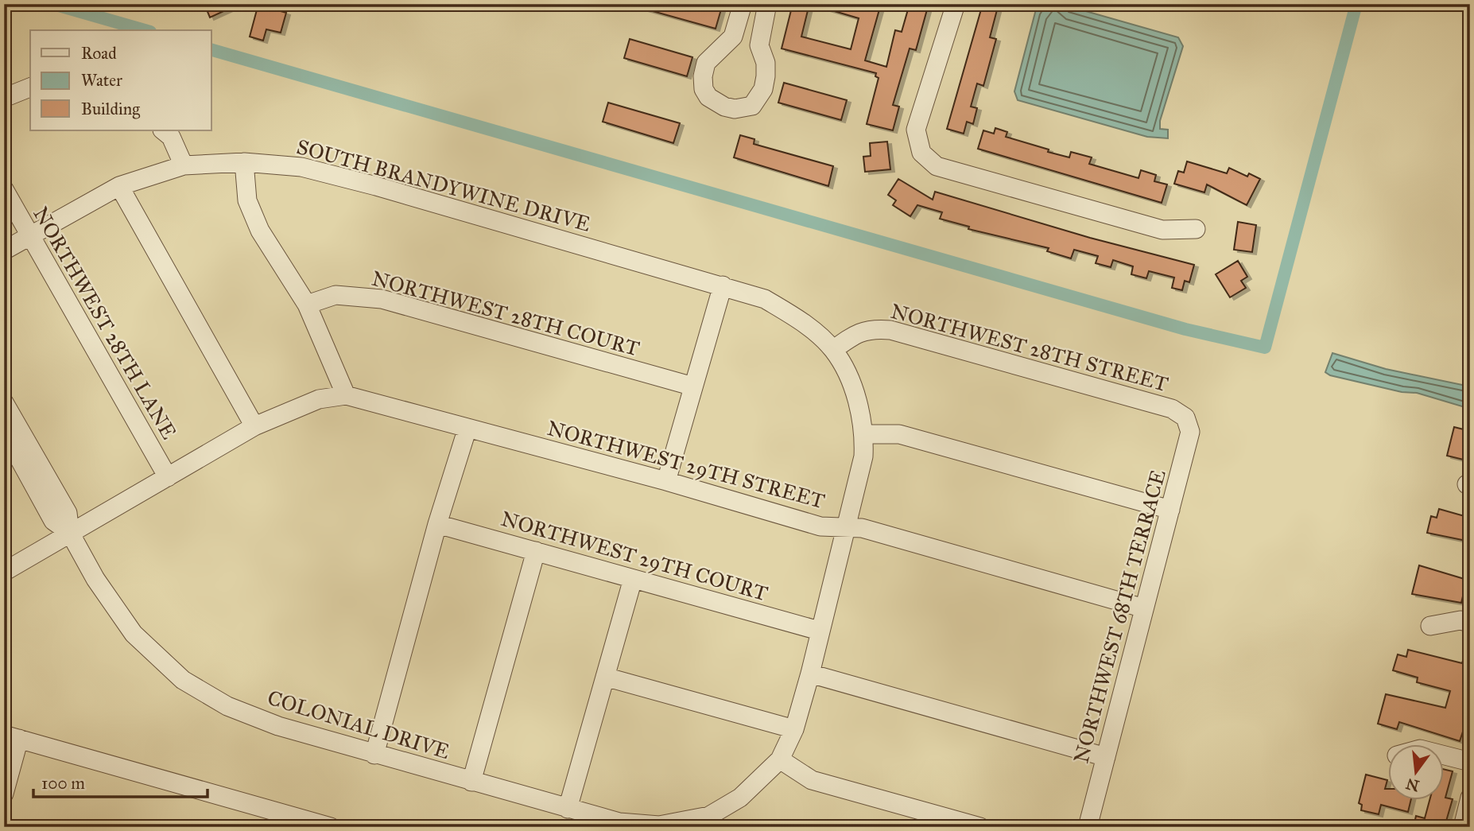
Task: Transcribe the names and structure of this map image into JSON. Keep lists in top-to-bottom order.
{
  "streets": {
    "street": [
      "SOUTH BRANDYWINE DRIVE",
      "NORTHWEST 28TH COURT",
      "NORTHWEST 28TH LANE",
      "NORTHWEST 28TH STREET",
      "NORTHWEST 29TH STREET",
      "NORTHWEST 29TH COURT",
      "NORTHWEST 68TH TERRACE",
      "COLONIAL DRIVE"
    ]
  },
  "crossings": [
    ["SOUTH BRANDYWINE DRIVE", "NORTHWEST 28TH LANE"],
    ["SOUTH BRANDYWINE DRIVE", "NORTHWEST 28TH STREET"],
    ["SOUTH BRANDYWINE DRIVE", "NORTHWEST 29TH STREET"],
    ["SOUTH BRANDYWINE DRIVE", "NORTHWEST 29TH COURT"],
    ["SOUTH BRANDYWINE DRIVE", "COLONIAL DRIVE"],
    ["NORTHWEST 28TH STREET", "NORTHWEST 68TH TERRACE"],
    ["NORTHWEST 29TH STREET", "NORTHWEST 68TH TERRACE"]
  ],
  "legend": ["Road", "Water", "Building"],
  "scale_bar": "100 m",
  "north": "bottom"
}
